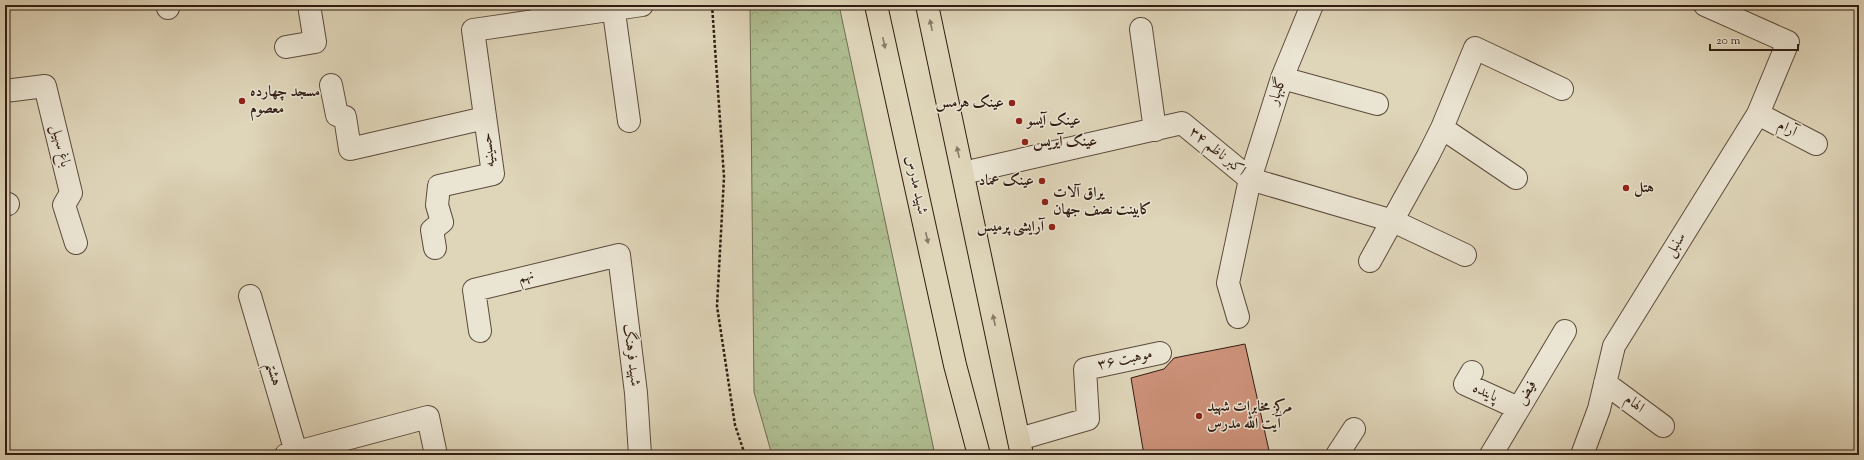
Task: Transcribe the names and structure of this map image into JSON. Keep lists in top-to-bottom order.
{
  "streets": {
    "main road": ["شهید مدرس"],
    "street": [
      "گلبهار",
      "آرام",
      "باغ سهیل",
      "حسینیه",
      "۳۴ اکبر ناظم",
      "سنبل",
      "نهم",
      "شهید فرهنگ",
      "۳۶ موهبت",
      "هشتم",
      "پاینده",
      "فیض",
      "الهام"
    ]
  },
  "crossings": [
    ["گلبهار", "۳۴ اکبر ناظم"],
    ["آرام", "سنبل"],
    ["سنبل", "الهام"],
    ["نهم", "شهید فرهنگ"],
    ["پاینده", "فیض"]
  ],
  "places": [
    "مسجد چهارده معصوم",
    "عینک هرمس",
    "عینک آیسو",
    "عینک آیریس",
    "عینک عماد",
    "هتل",
    "یراق آلات کابینت نصف جهان",
    "آرایشی پرمیس",
    "مرکز مخابرات شهید آیت الله مدرس"
  ],
  "scale_bar": "20 m"
}
